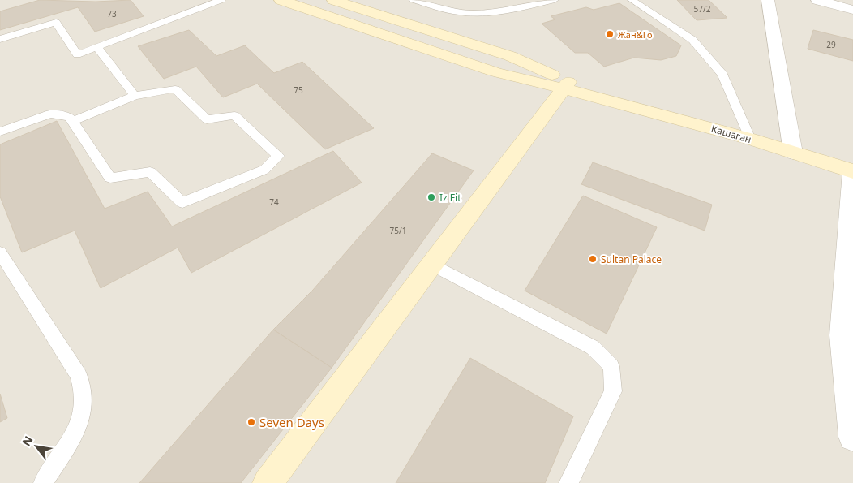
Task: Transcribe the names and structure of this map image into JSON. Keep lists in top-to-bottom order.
{
  "streets": {
    "street": ["Кашаган"]
  },
  "places": [
    "Жан&Го",
    "Iz Fit",
    "Sultan Palace",
    "Seven Days"
  ],
  "house_numbers": [
    "57/2",
    "73",
    "29",
    "75",
    "74",
    "75/1"
  ],
  "north": "top left"
}
